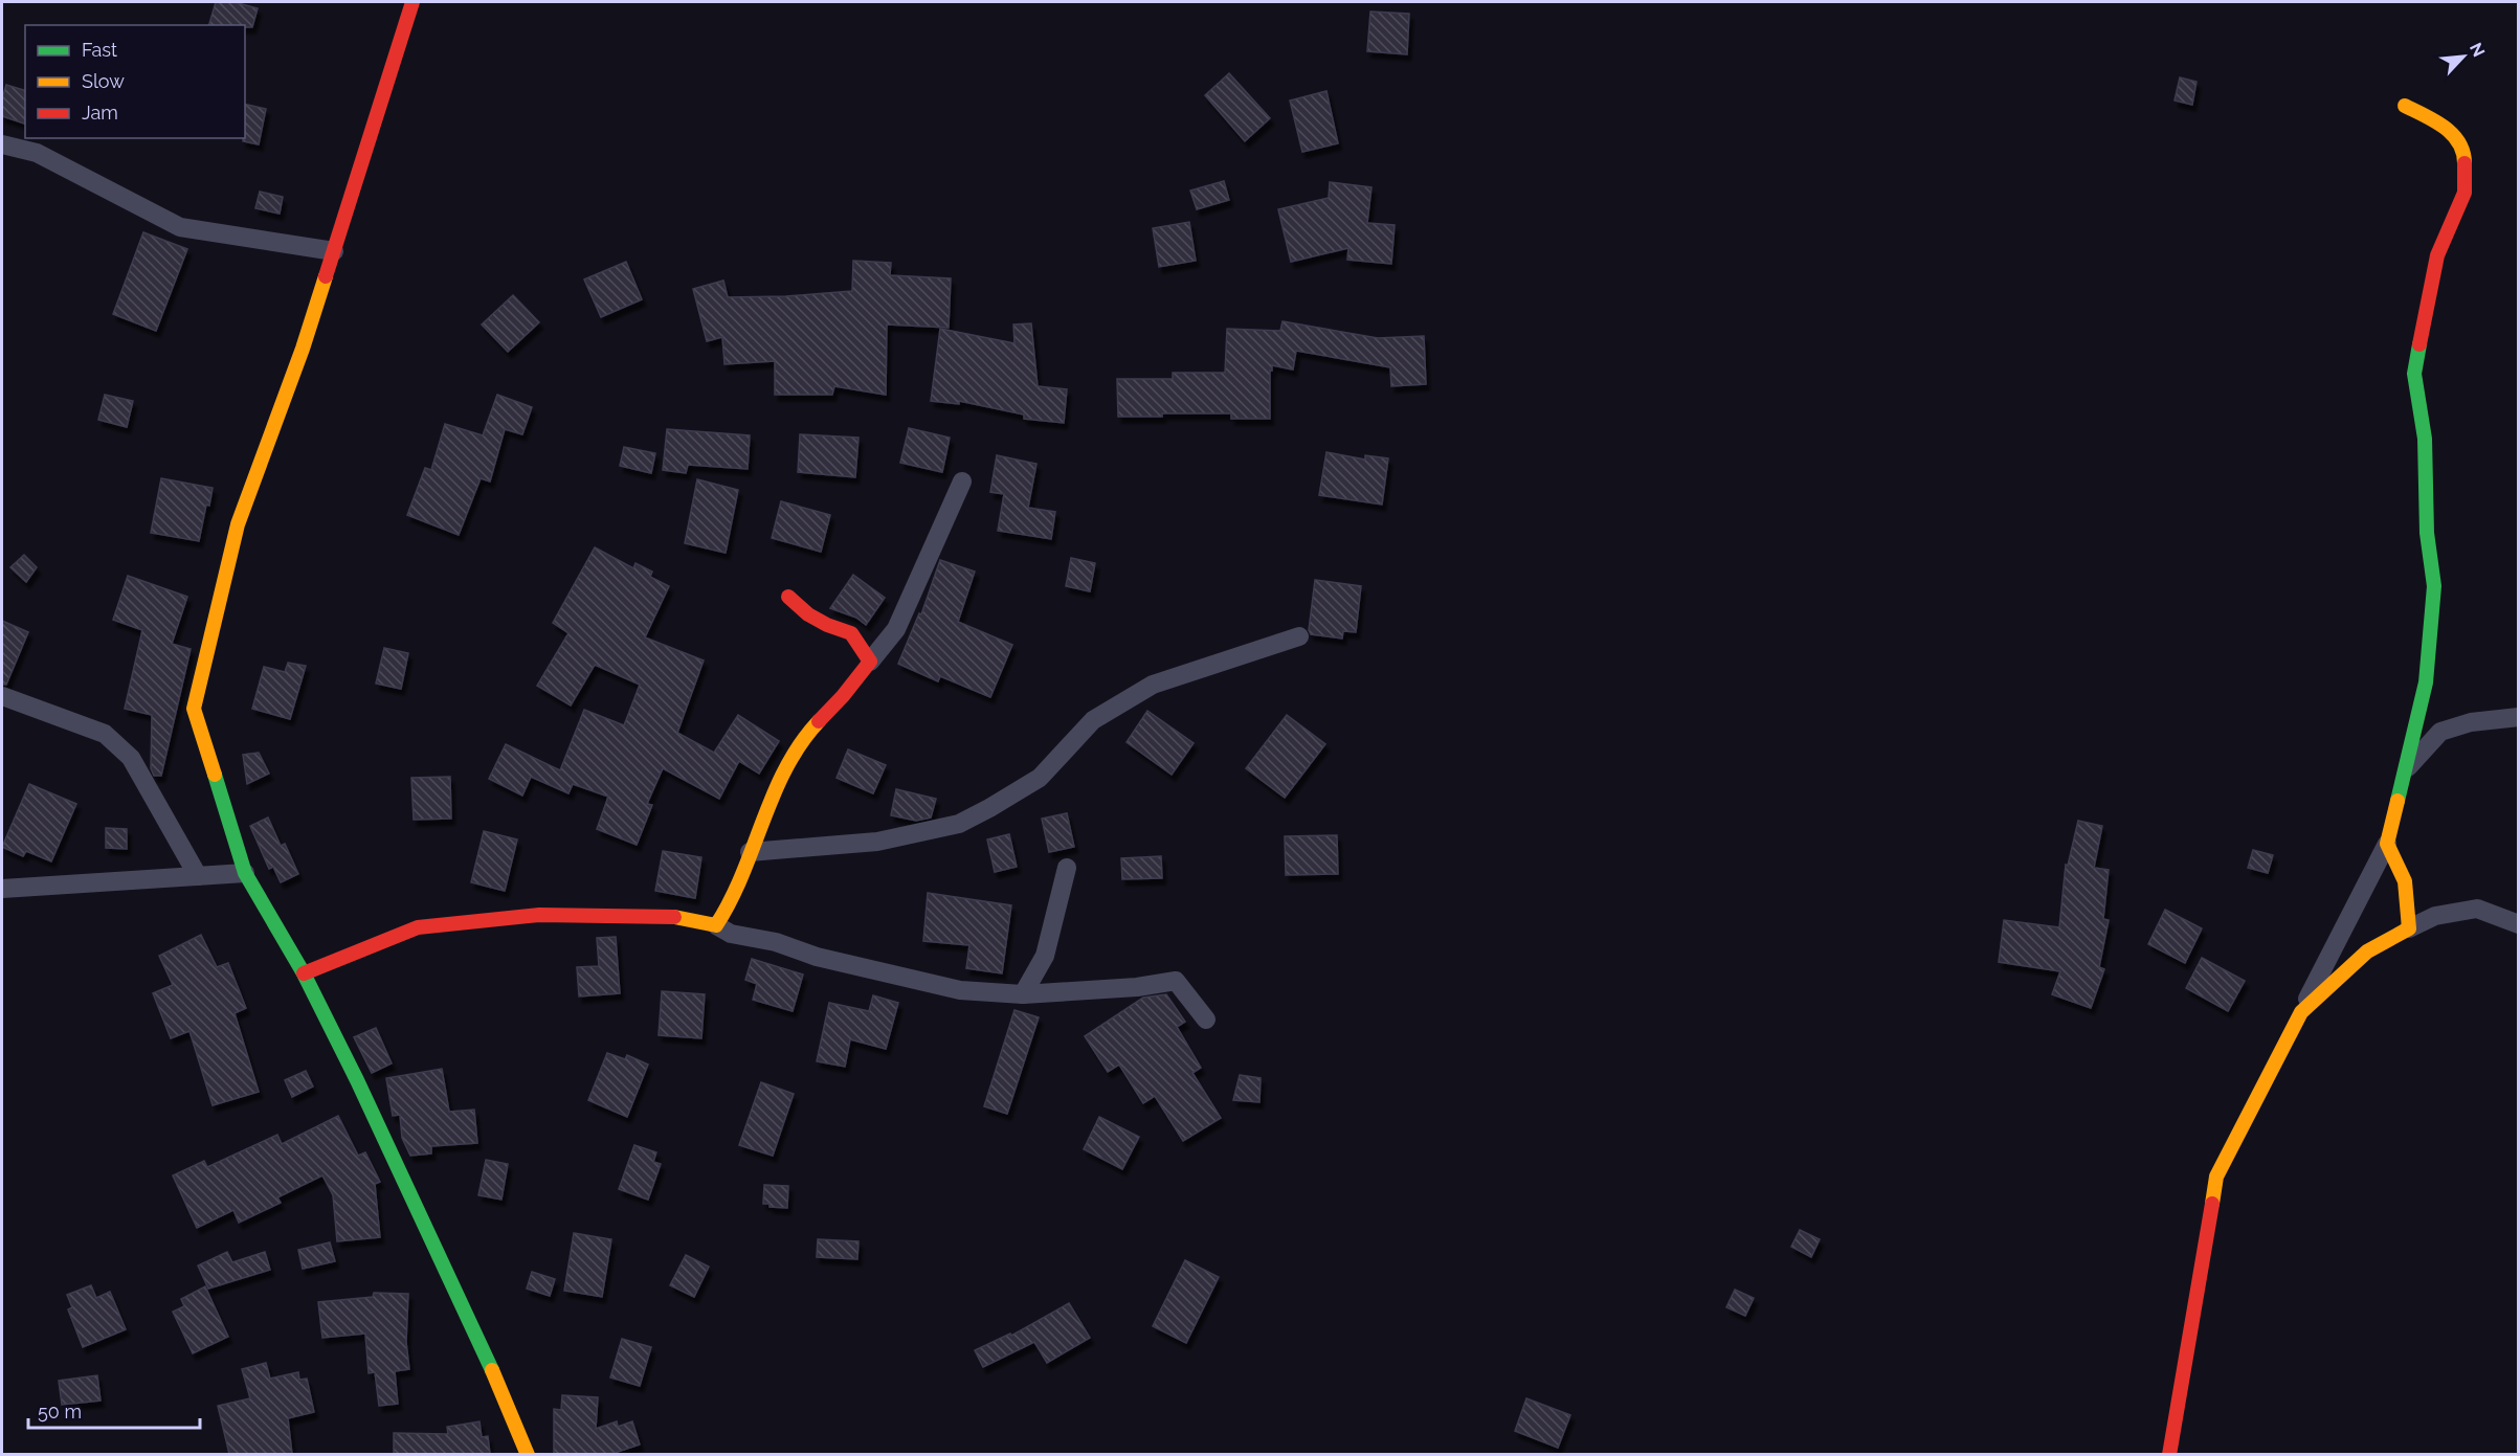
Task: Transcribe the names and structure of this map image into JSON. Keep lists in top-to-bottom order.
{
  "legend": ["Fast", "Slow", "Jam"],
  "scale_bar": "50 m",
  "north": "top right"
}
